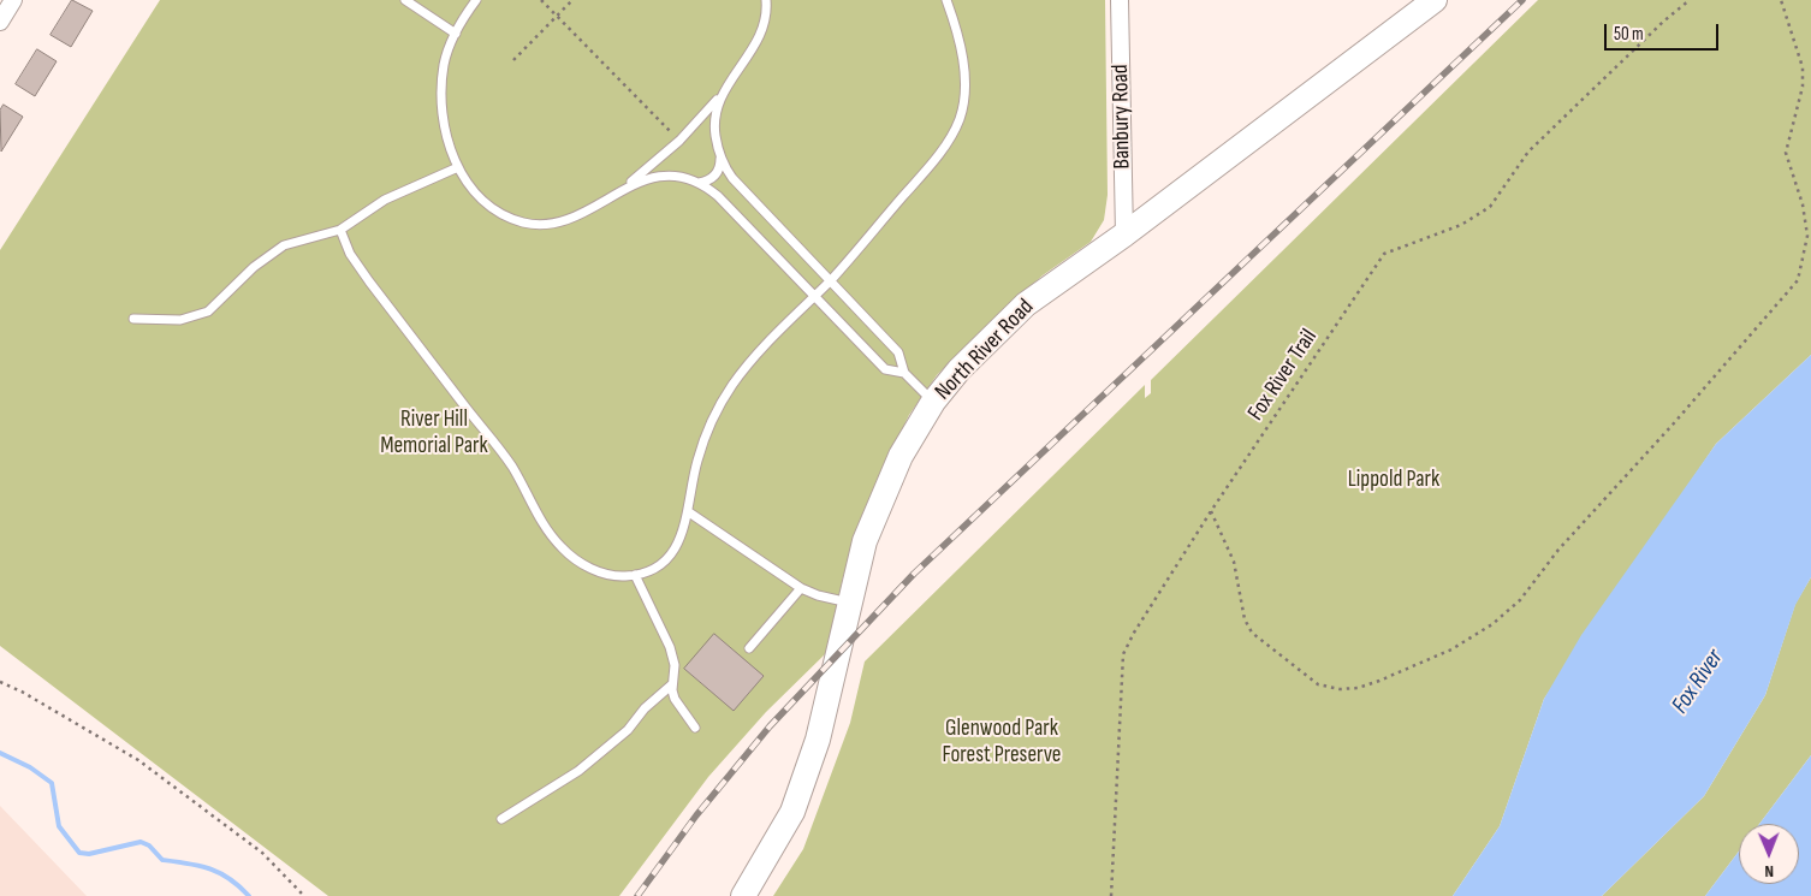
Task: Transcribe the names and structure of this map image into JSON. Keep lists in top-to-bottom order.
{
  "streets": {
    "main road": ["North River Road"],
    "street": ["Banbury Road"],
    "path": ["Fox River Trail"]
  },
  "crossings": [
    ["Banbury Road", "North River Road"]
  ],
  "water": ["Fox River"],
  "parks": ["River Hill Memorial Park", "Lippold Park", "Glenwood Park Forest Preserve"],
  "scale_bar": "50 m",
  "north": "bottom"
}
